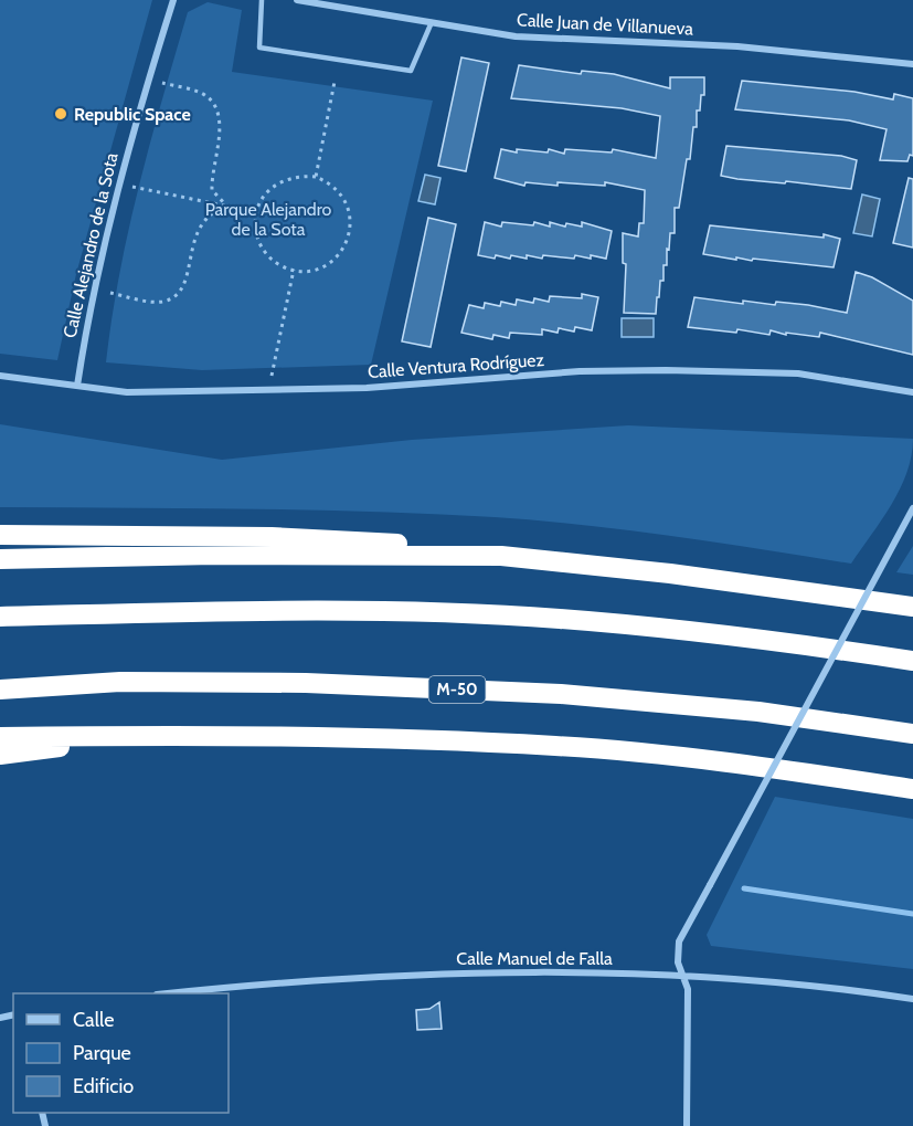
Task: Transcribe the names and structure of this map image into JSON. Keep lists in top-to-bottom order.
{
  "streets": {
    "highway": ["M-50"],
    "street": [
      "Calle Juan de Villanueva",
      "Calle Alejandro de la Sota",
      "Calle Ventura Rodríguez",
      "Calle Manuel de Falla"
    ]
  },
  "crossings": [
    ["Calle Alejandro de la Sota", "Calle Ventura Rodríguez"]
  ],
  "parks": ["Parque Alejandro de la Sota"],
  "places": ["Republic Space"],
  "legend": ["Calle", "Parque", "Edificio"]
}
